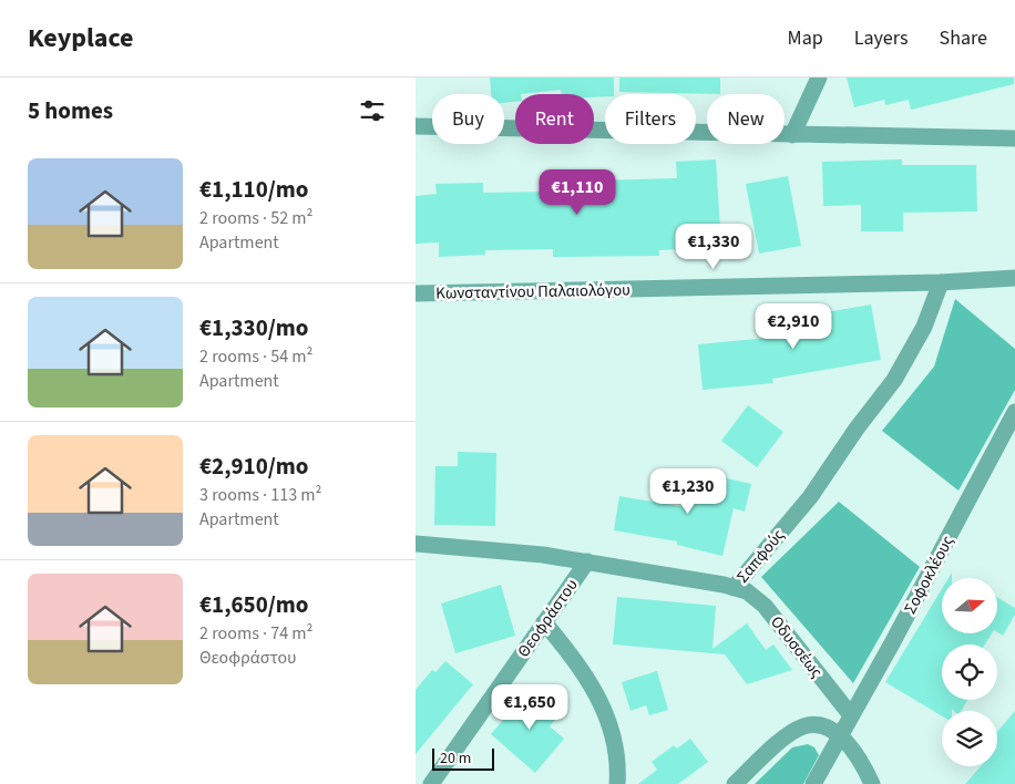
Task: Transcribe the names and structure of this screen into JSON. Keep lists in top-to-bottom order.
{
  "streets": {
    "street": [
      "Κωνσταντίνου Παλαιολόγου",
      "Σαπφούς",
      "Σοφοκλέους",
      "Θεοφράστου",
      "Οδυσσέως"
    ]
  },
  "crossings": [
    ["Κωνσταντίνου Παλαιολόγου", "Σαπφούς"],
    ["Σαπφούς", "Θεοφράστου"],
    ["Σαπφούς", "Οδυσσέως"],
    ["Σοφοκλέους", "Οδυσσέως"]
  ],
  "scale_bar": "20 m",
  "north": "right",
  "page": {
    "header": "Keyplace",
    "nav": ["Map", "Layers", "Share"],
    "heading": "5 homes",
    "chip": [
      "Buy",
      "Rent",
      "Filters",
      "New"
    ],
    "list": [
      {
        "name": "€1,110/mo",
        "note": "2 rooms · 52 m² · Apartment"
      },
      {
        "name": "€1,330/mo",
        "note": "2 rooms · 54 m² · Apartment"
      },
      {
        "name": "€2,910/mo",
        "note": "3 rooms · 113 m² · Apartment"
      },
      {
        "name": "€1,650/mo",
        "note": "2 rooms · 74 m² · Θεοφράστου"
      }
    ],
    "price": [
      "€1,110",
      "€1,330",
      "€2,910",
      "€1,230",
      "€1,650"
    ],
    "scale": "20 m"
  }
}
